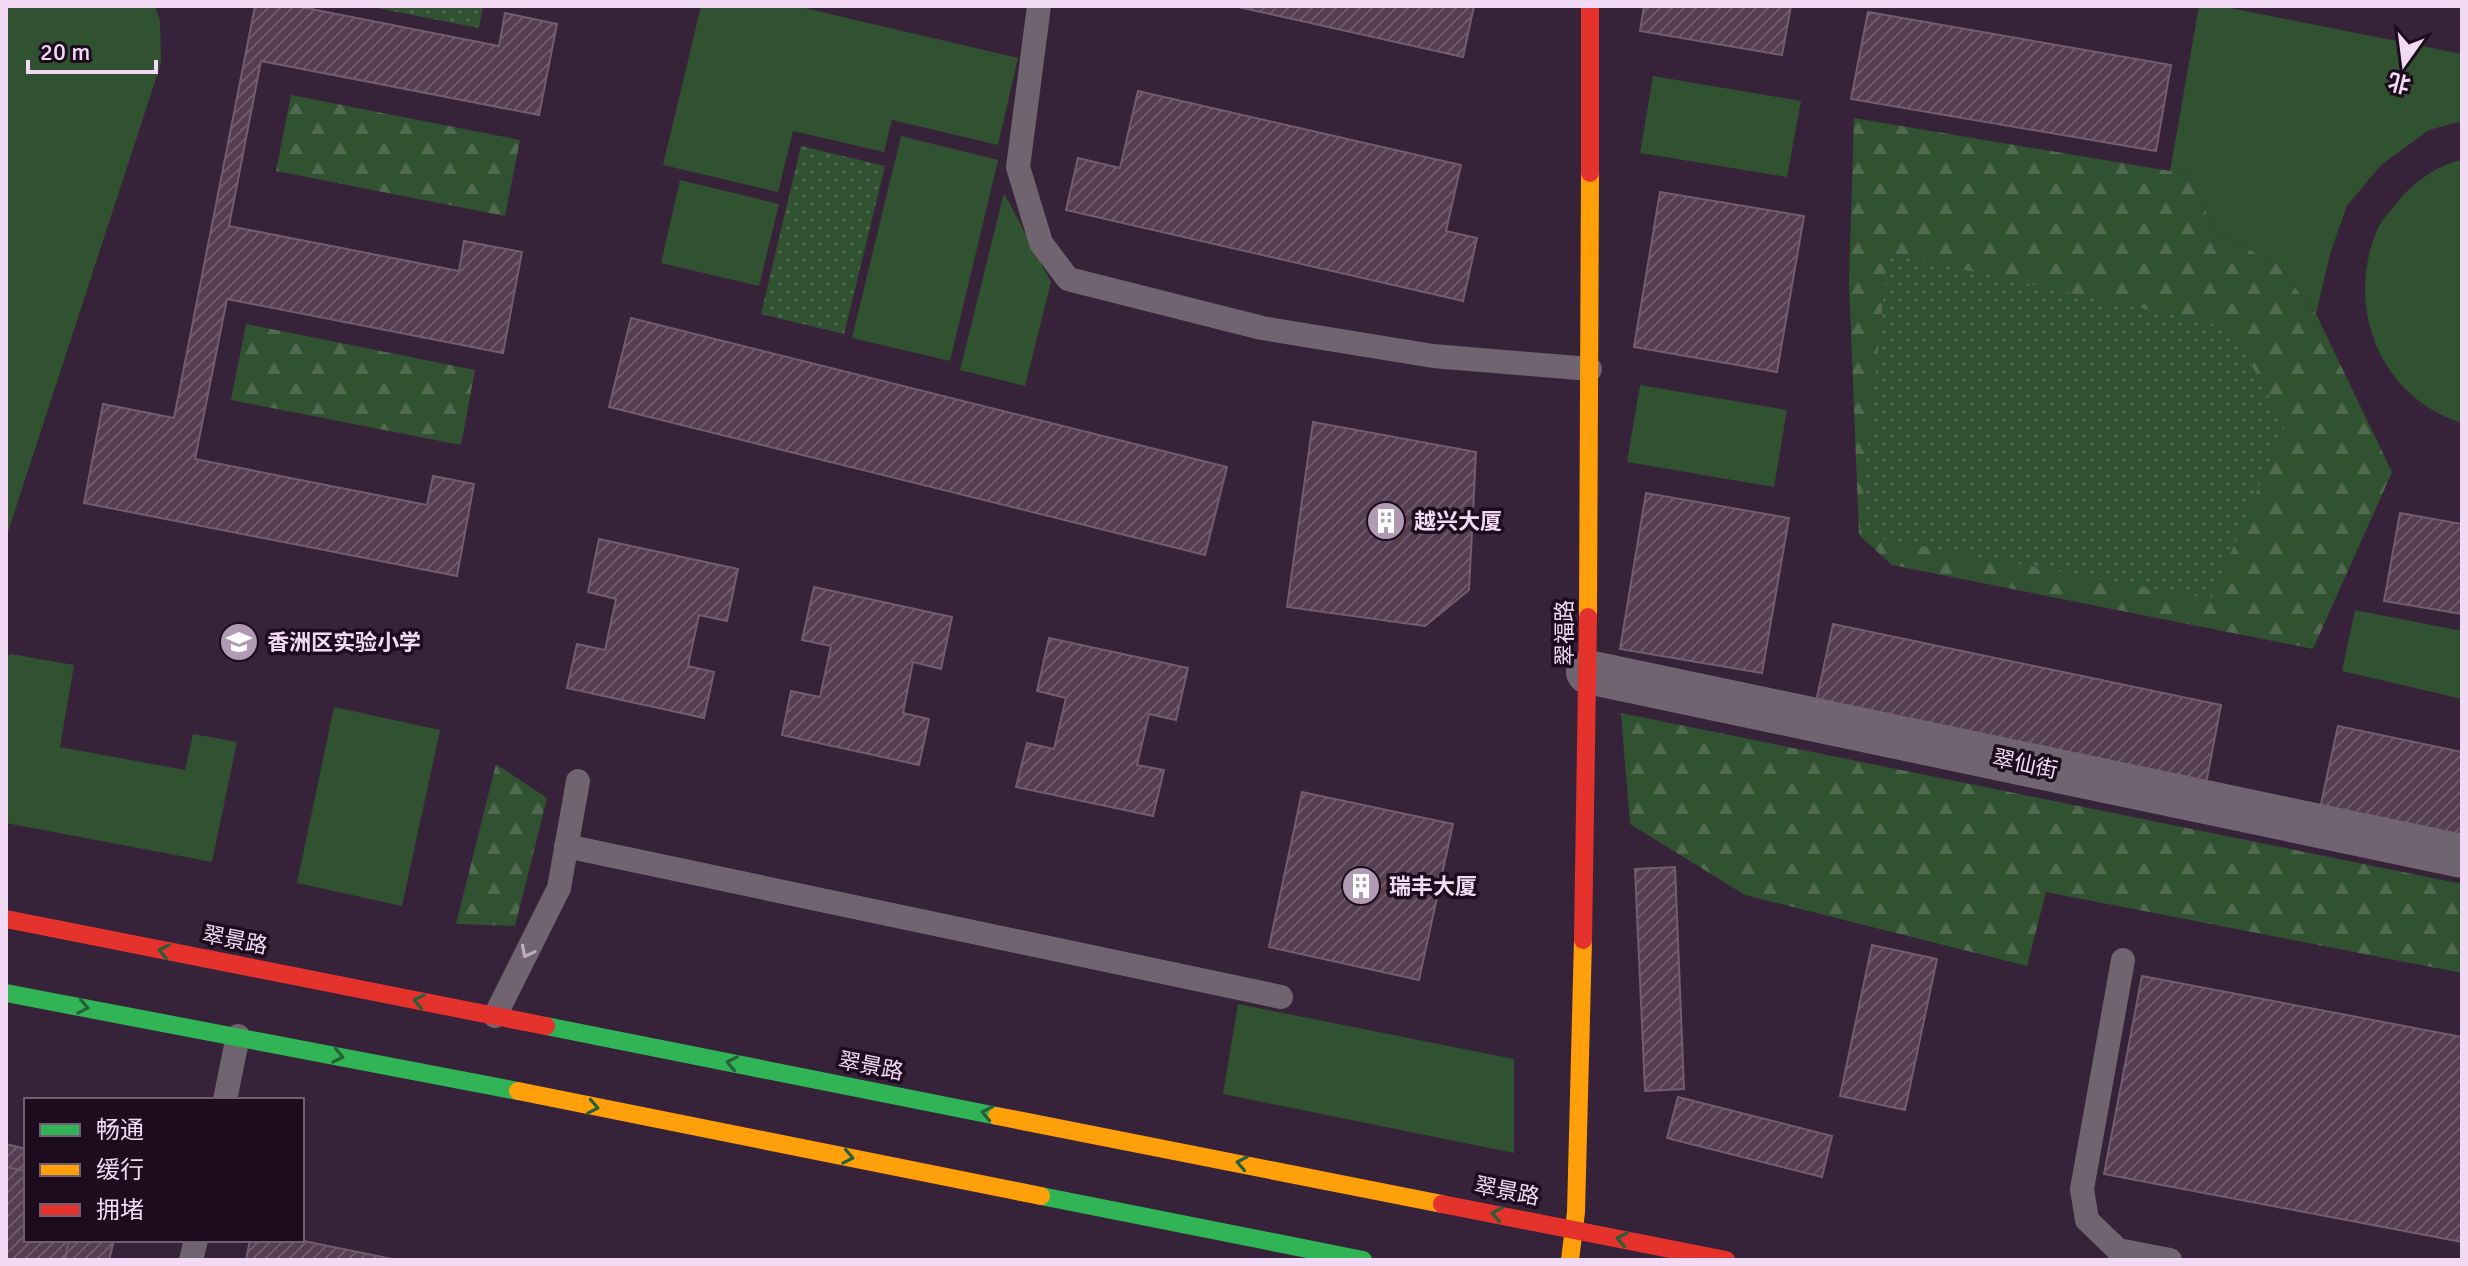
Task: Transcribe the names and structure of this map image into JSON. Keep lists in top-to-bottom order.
{
  "streets": {
    "main road": ["翠福路", "翠景路"],
    "street": ["翠仙街"]
  },
  "crossings": [
    ["翠福路", "翠仙街"],
    ["翠福路", "翠景路"]
  ],
  "places": {
    "building": ["越兴大厦", "瑞丰大厦"],
    "school or university": ["香洲区实验小学"]
  },
  "legend": ["畅通", "缓行", "拥堵"],
  "scale_bar": "20 m",
  "north": "bottom"
}
